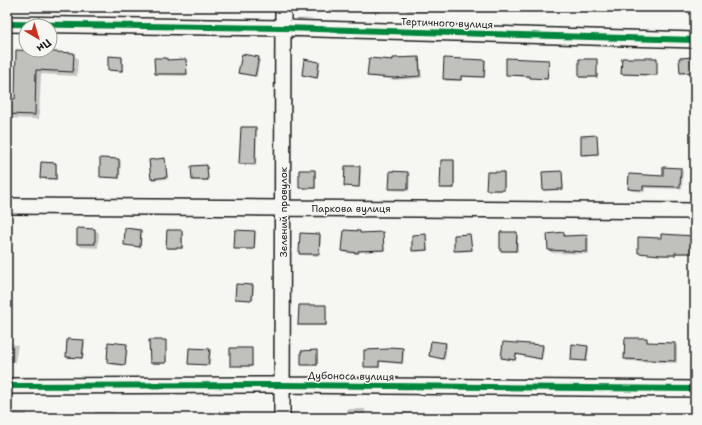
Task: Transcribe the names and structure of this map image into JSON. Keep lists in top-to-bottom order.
{
  "streets": {
    "street": [
      "Тертичного вулиця",
      "Паркова вулиця",
      "Зелений провулок",
      "Дубоноса вулиця"
    ]
  },
  "crossings": [
    ["Тертичного вулиця", "Зелений провулок"],
    ["Паркова вулиця", "Зелений провулок"],
    ["Зелений провулок", "Дубоноса вулиця"]
  ],
  "north": "bottom right"
}
